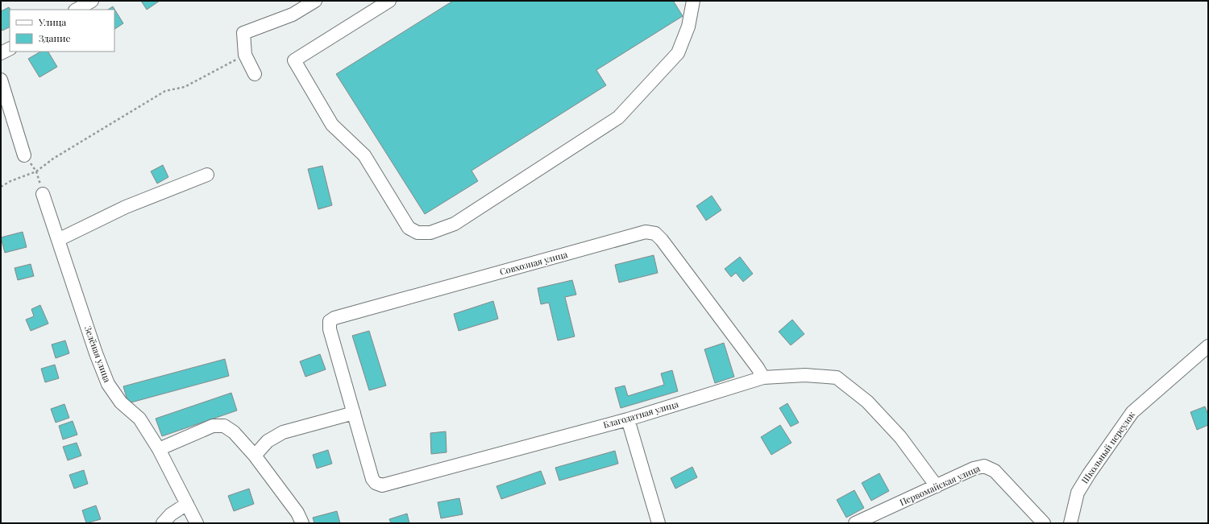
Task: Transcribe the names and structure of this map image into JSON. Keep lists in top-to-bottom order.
{
  "streets": {
    "street": [
      "Совхозная улица",
      "Зелёная улица",
      "Благодатная улица",
      "Школьный переулок",
      "Первомайская улица"
    ]
  },
  "crossings": [
    ["Совхозная улица", "Благодатная улица"],
    ["Благодатная улица", "Первомайская улица"]
  ],
  "legend": ["Улица", "Здание"]
}
